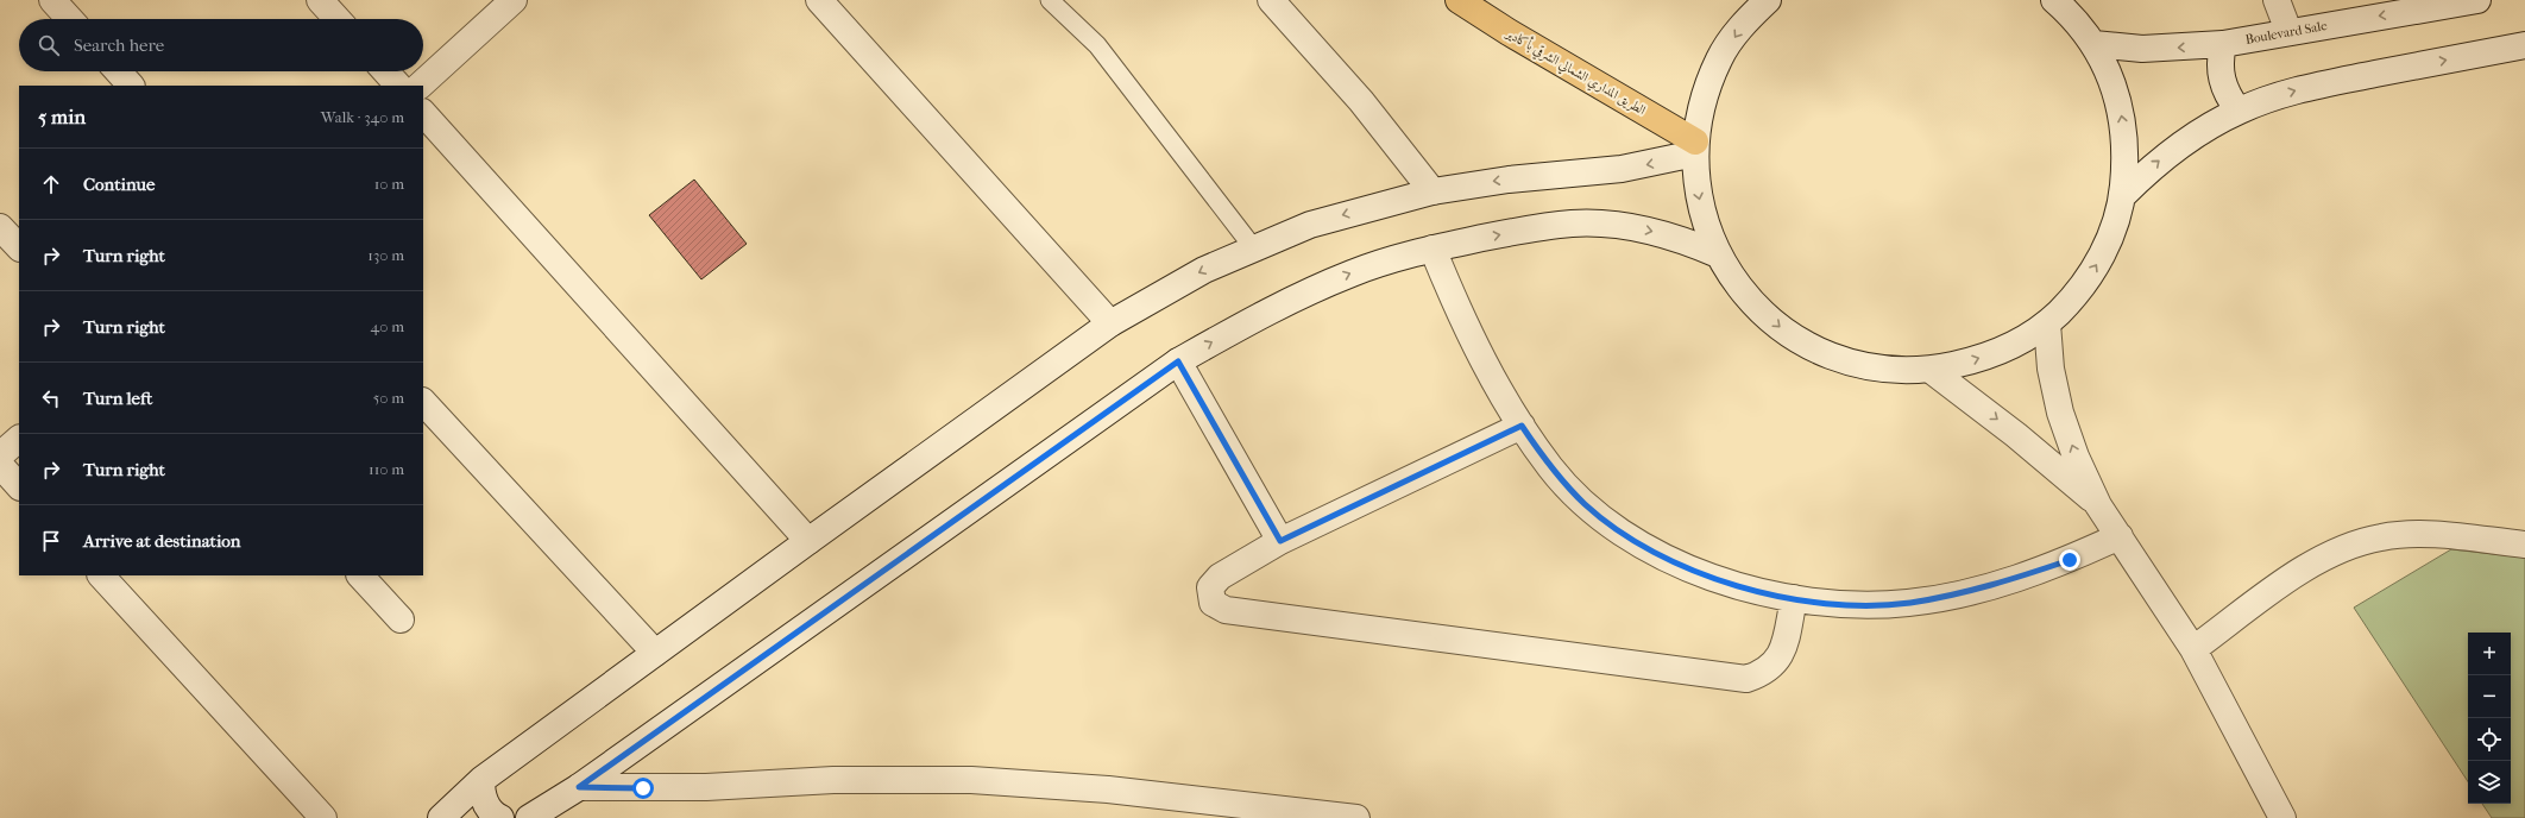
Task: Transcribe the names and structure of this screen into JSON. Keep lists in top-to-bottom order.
{
  "streets": {
    "highway": ["الطريق المداري الشمالي الشرقي بأكادير"],
    "street": ["Boulevard Sale"]
  },
  "page": {
    "search": "Search here",
    "heading": ["5 min", "Walk · 340 m"],
    "list": [
      ["Continue", "10 m"],
      ["Turn right", "130 m"],
      ["Turn right", "40 m"],
      ["Turn left", "50 m"],
      ["Turn right", "110 m"],
      "Arrive at destination"
    ],
    "map_buttons": ["+", "−"]
  }
}
